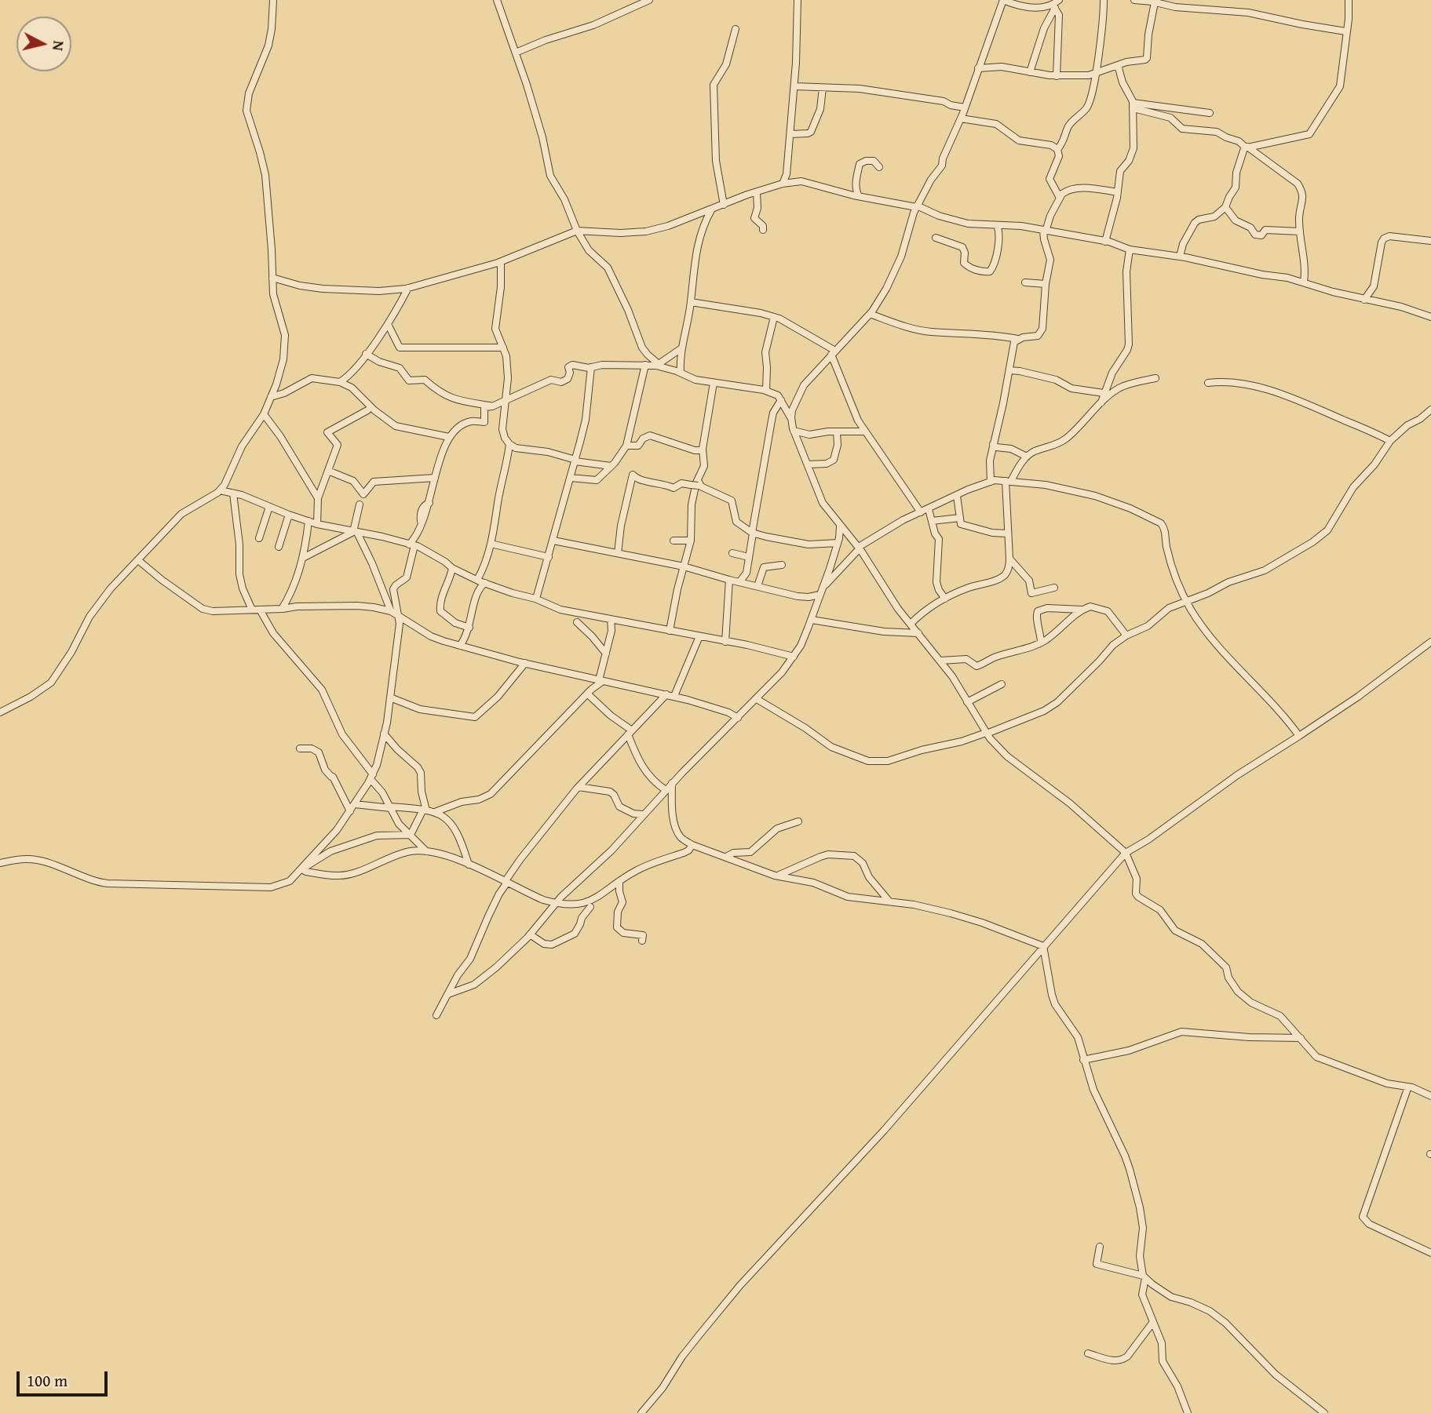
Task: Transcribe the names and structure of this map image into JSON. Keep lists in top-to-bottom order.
{
  "scale_bar": "100 m",
  "north": "right"
}
